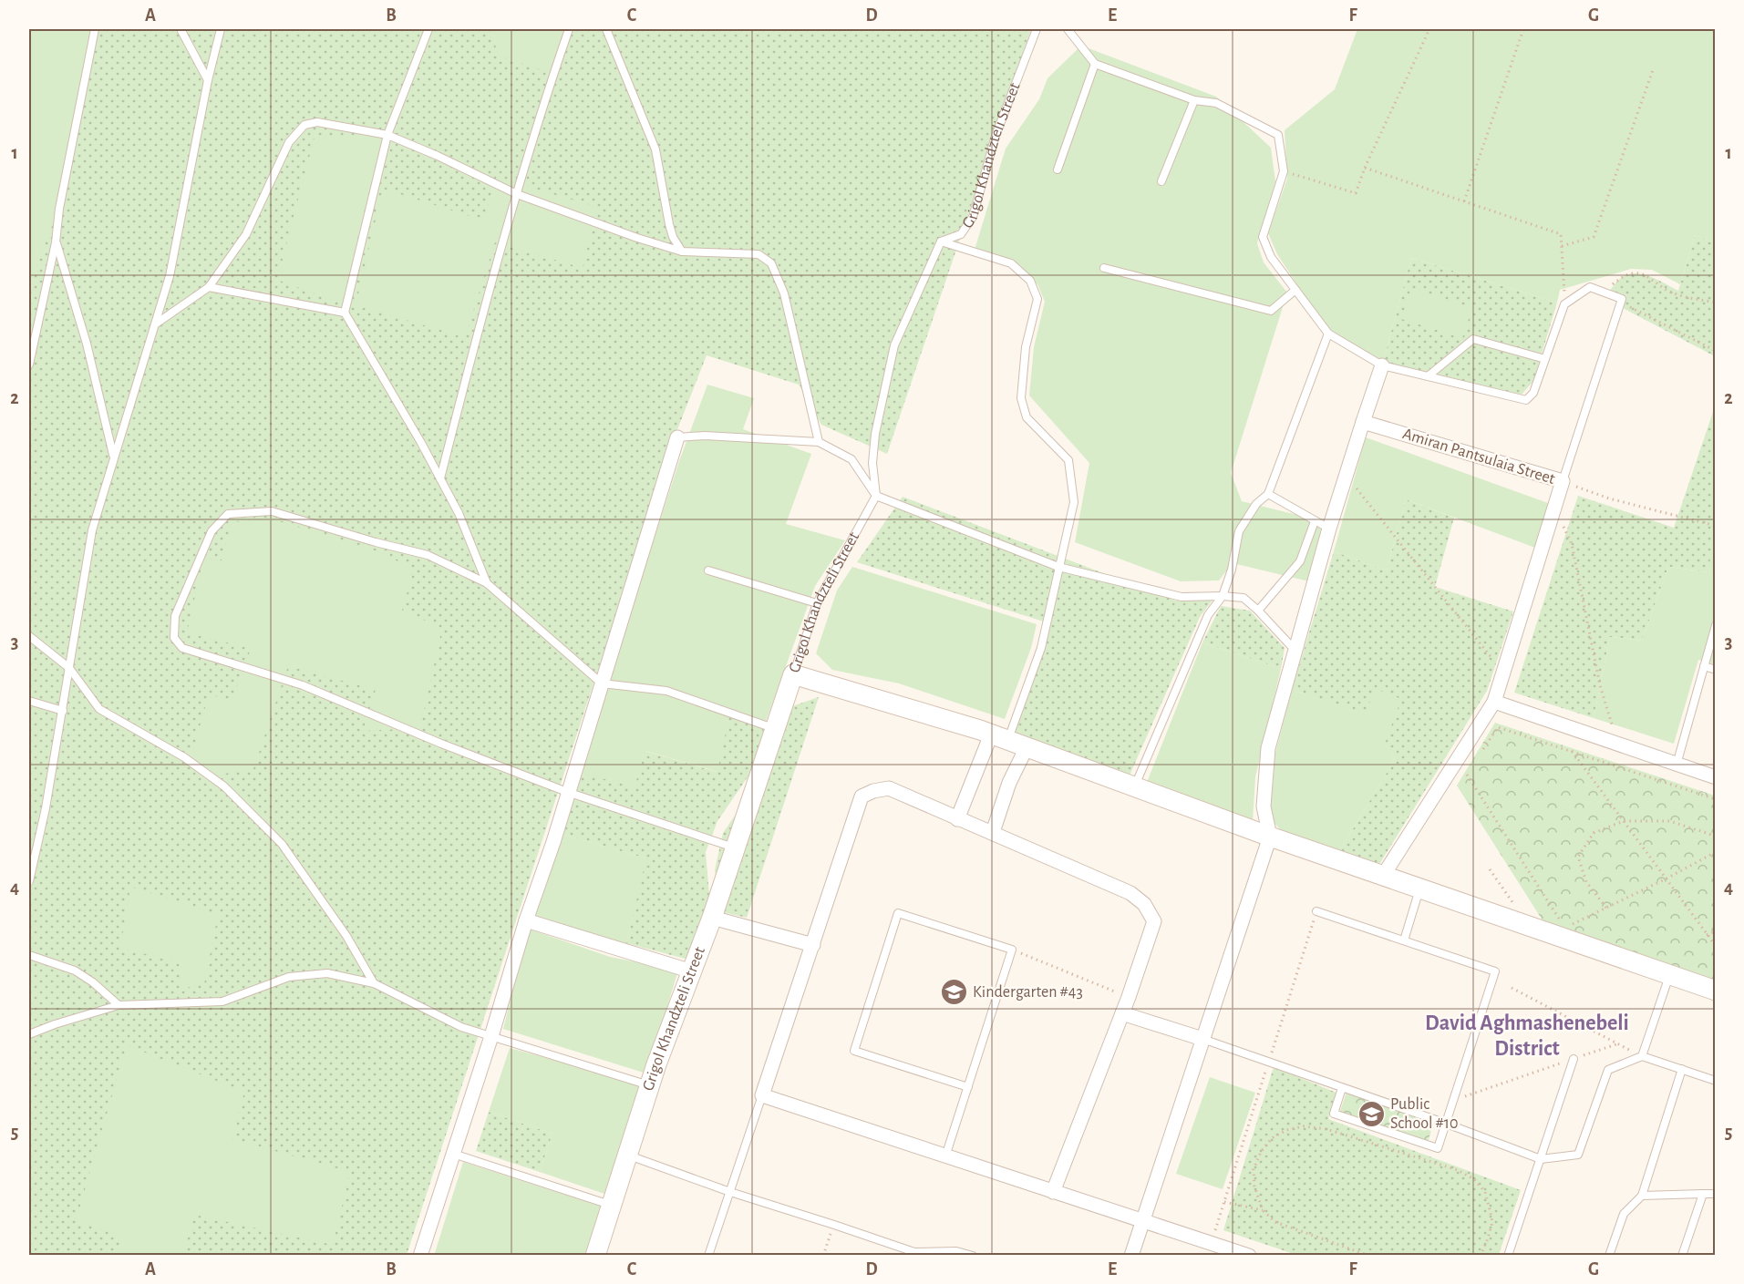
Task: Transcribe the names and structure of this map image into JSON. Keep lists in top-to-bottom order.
{
  "streets": {
    "street": ["Grigol Khandzteli Street", "Amiran Pantsulaia Street"]
  },
  "districts": ["David Aghmashenebeli District"],
  "places": {
    "school or university": ["Kindergarten #43", "Public School #10"]
  },
  "grid": {
    "columns": [
      "A",
      "B",
      "C",
      "D",
      "E",
      "F",
      "G"
    ],
    "rows": [
      "1",
      "2",
      "3",
      "4",
      "5"
    ]
  }
}
